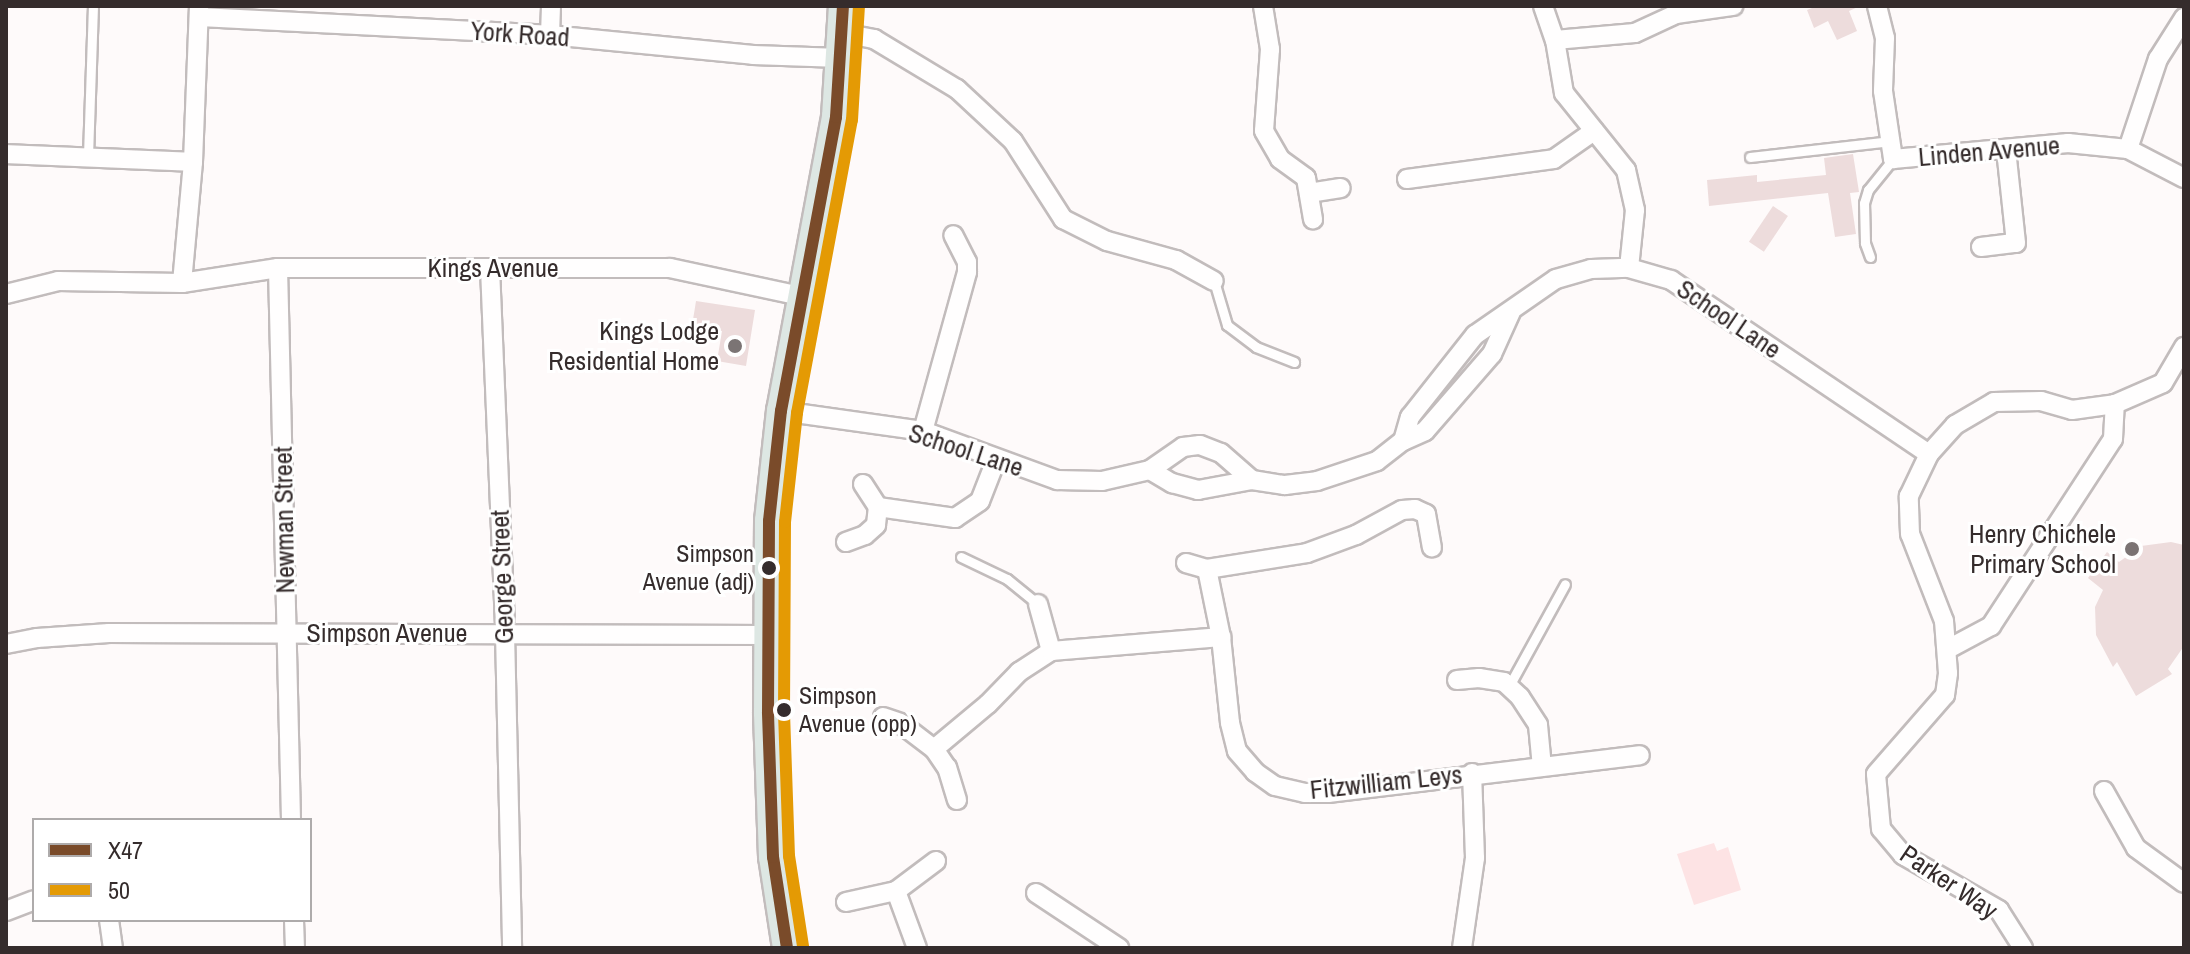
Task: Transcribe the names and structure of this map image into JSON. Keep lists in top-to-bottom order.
{
  "streets": {
    "street": [
      "York Road",
      "Linden Avenue",
      "Kings Avenue",
      "School Lane",
      "Newman Street",
      "George Street",
      "Simpson Avenue",
      "Fitzwilliam Leys",
      "Parker Way"
    ]
  },
  "crossings": [
    ["Kings Avenue", "Newman Street"],
    ["Kings Avenue", "George Street"],
    ["Newman Street", "Simpson Avenue"],
    ["George Street", "Simpson Avenue"]
  ],
  "places": [
    "Kings Lodge Residential Home",
    "Henry Chichele Primary School",
    "Simpson Avenue (adj)",
    "Simpson Avenue (opp)"
  ],
  "lines": ["transit line X47", "transit line 50"],
  "legend": ["X47", "50"]
}
